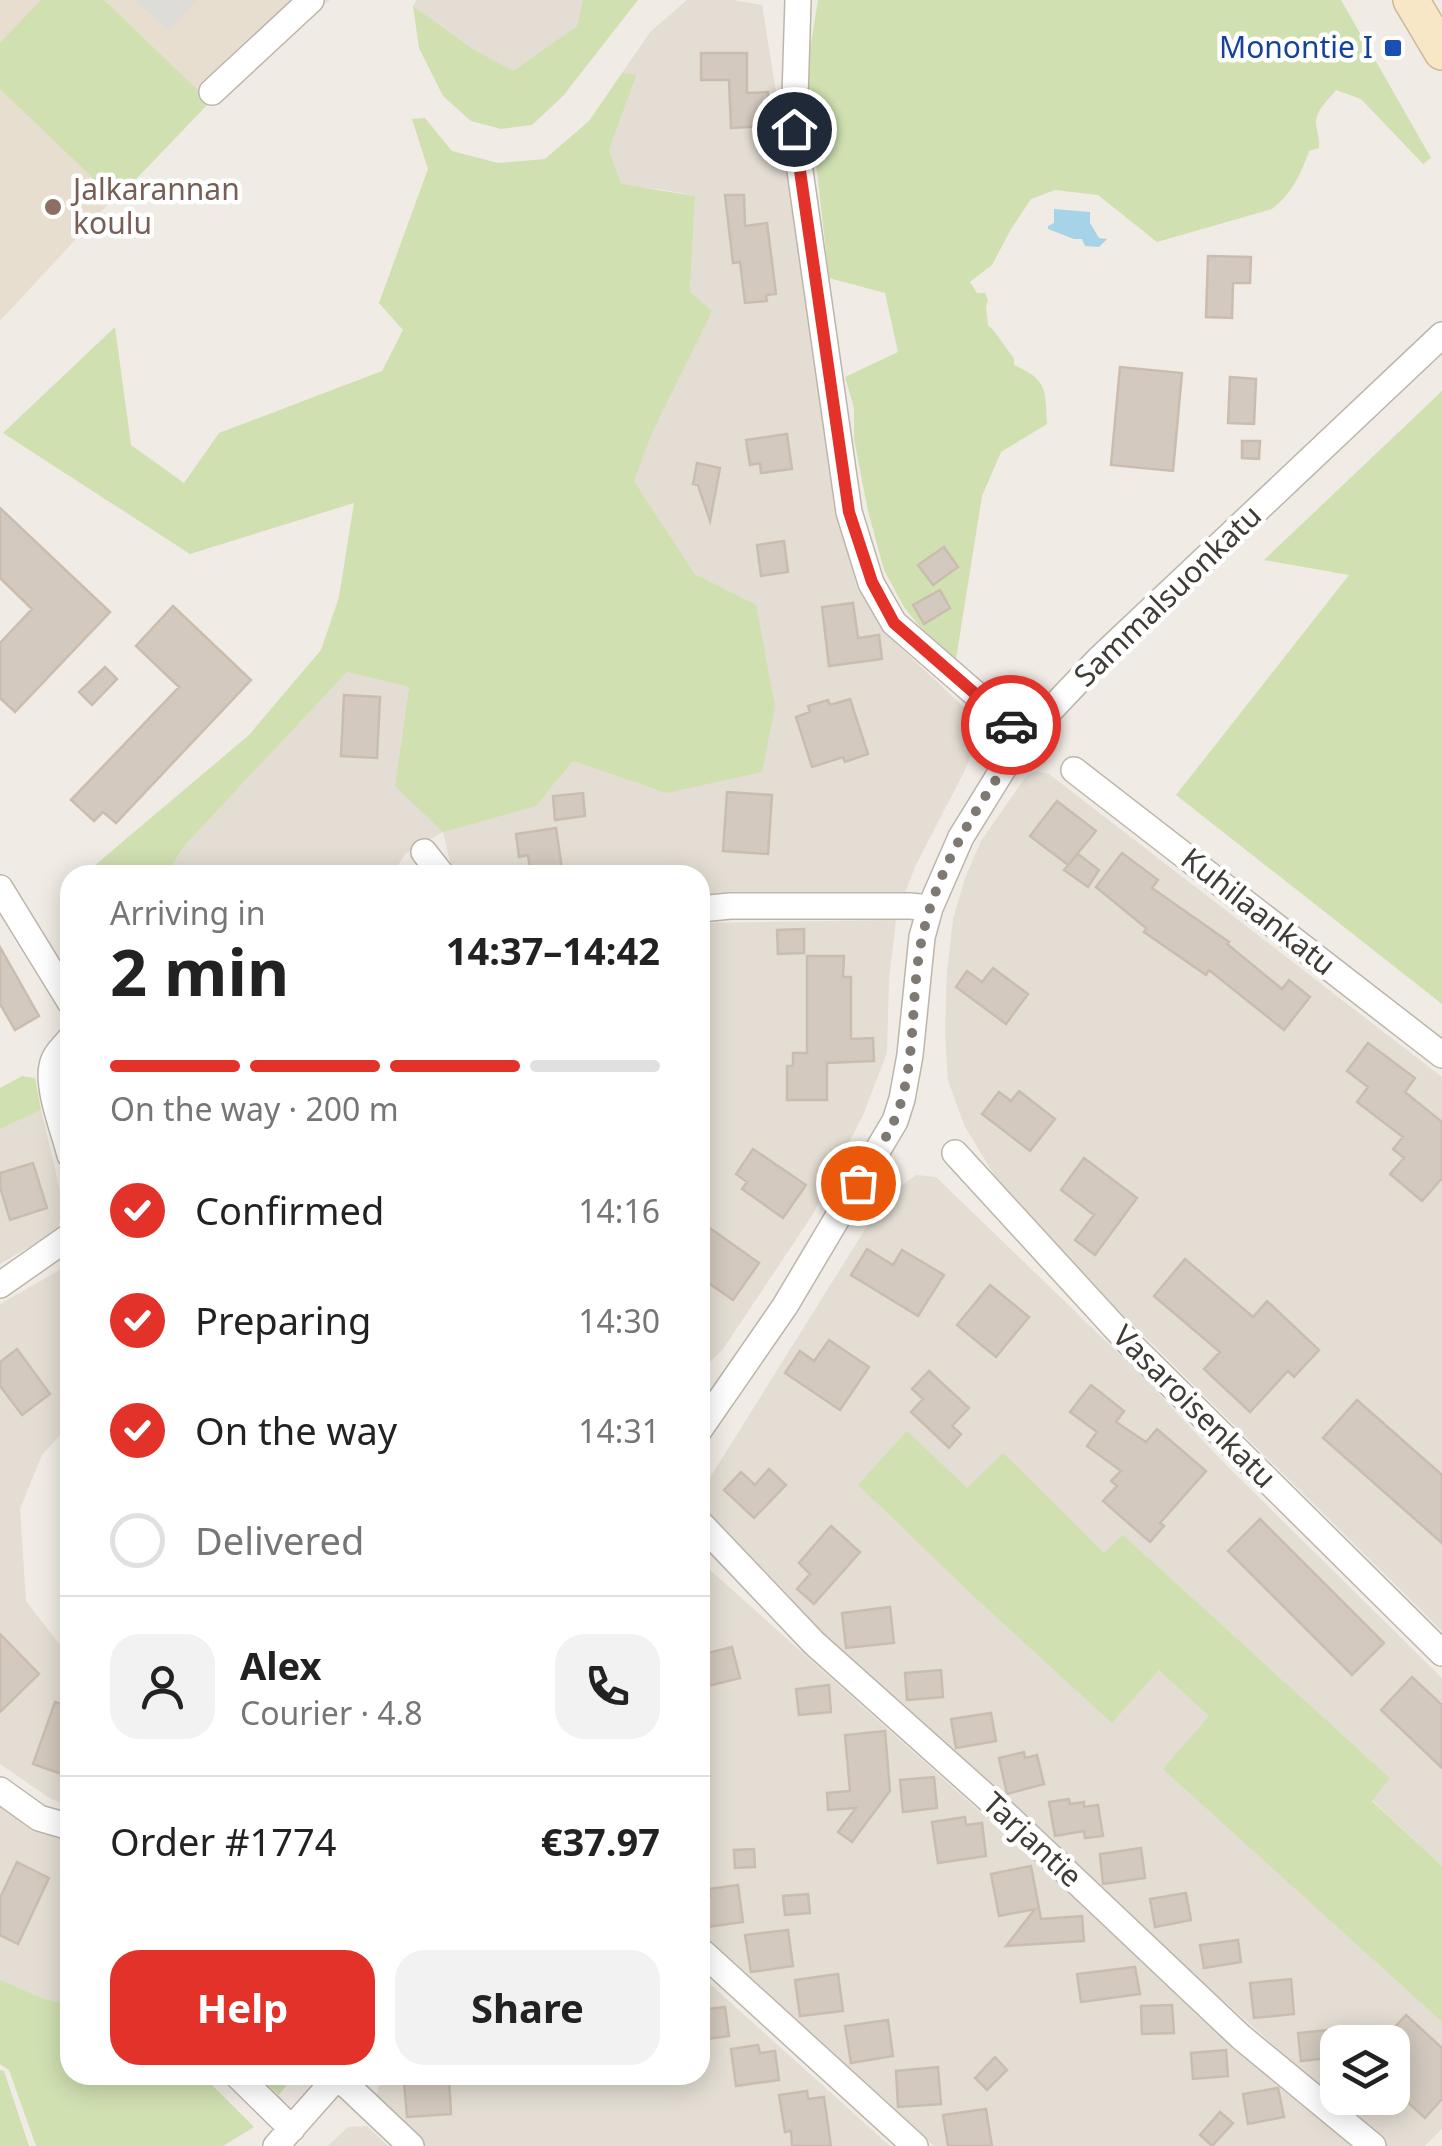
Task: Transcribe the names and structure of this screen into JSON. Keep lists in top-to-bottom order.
{
  "streets": {
    "street": [
      "Sammalsuonkatu",
      "Kuhilaankatu",
      "Vasaroisenkatu",
      "Tarjantie"
    ]
  },
  "places": {
    "transit": ["Monontie I"],
    "other": ["Jalkarannan koulu"]
  },
  "page": {
    "heading": ["2 min", "Arriving in", "14:37–14:42"],
    "panel": [
      "Alex",
      "Courier · 4.8",
      "Order #1774",
      "€37.97"
    ],
    "bar": "On the way · 200 m",
    "list": [
      ["Confirmed", "14:16"],
      ["Preparing", "14:30"],
      ["On the way", "14:31"],
      "Delivered"
    ],
    "buttons": ["Help", "Share"]
  }
}
